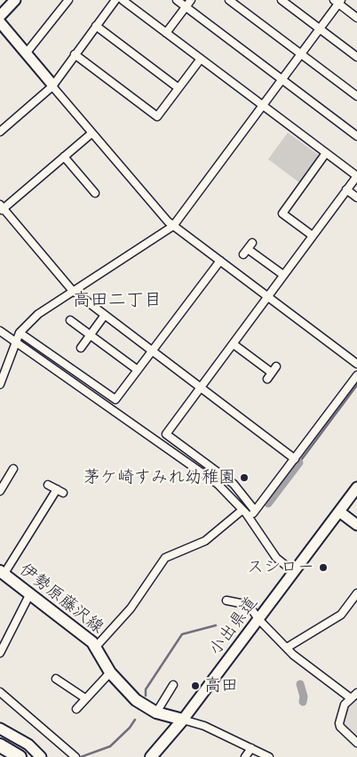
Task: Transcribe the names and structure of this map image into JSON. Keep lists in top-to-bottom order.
{
  "streets": {
    "main road": ["伊勢原藤沢線", "小出県道"]
  },
  "crossings": [
    ["伊勢原藤沢線", "小出県道"]
  ],
  "districts": ["高田二丁目"],
  "places": ["茅ケ崎すみれ幼稚園", "スシロー", "高田"]
}
